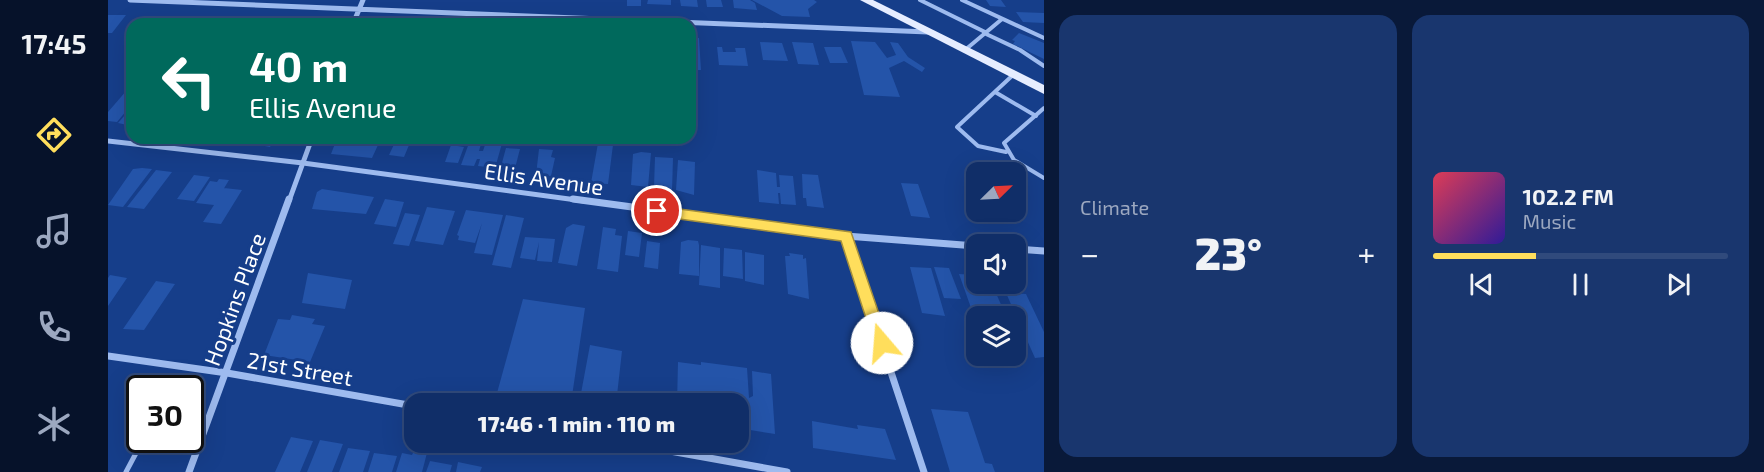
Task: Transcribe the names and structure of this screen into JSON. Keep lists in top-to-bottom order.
{
  "streets": {
    "street": ["Ellis Avenue", "Hopkins Place", "21st Street"]
  },
  "crossings": [
    ["Ellis Avenue", "Hopkins Place"],
    ["Hopkins Place", "21st Street"]
  ],
  "north": "top right",
  "page": {
    "tabs": "17:45",
    "tile": "Climate",
    "turn": ["40 m", "Ellis Avenue"],
    "song": ["102.2 FM", "Music"],
    "heat": ["−", "23°", "+"],
    "limit": "30",
    "trip": "17:46 · 1 min · 110 m"
  }
}
